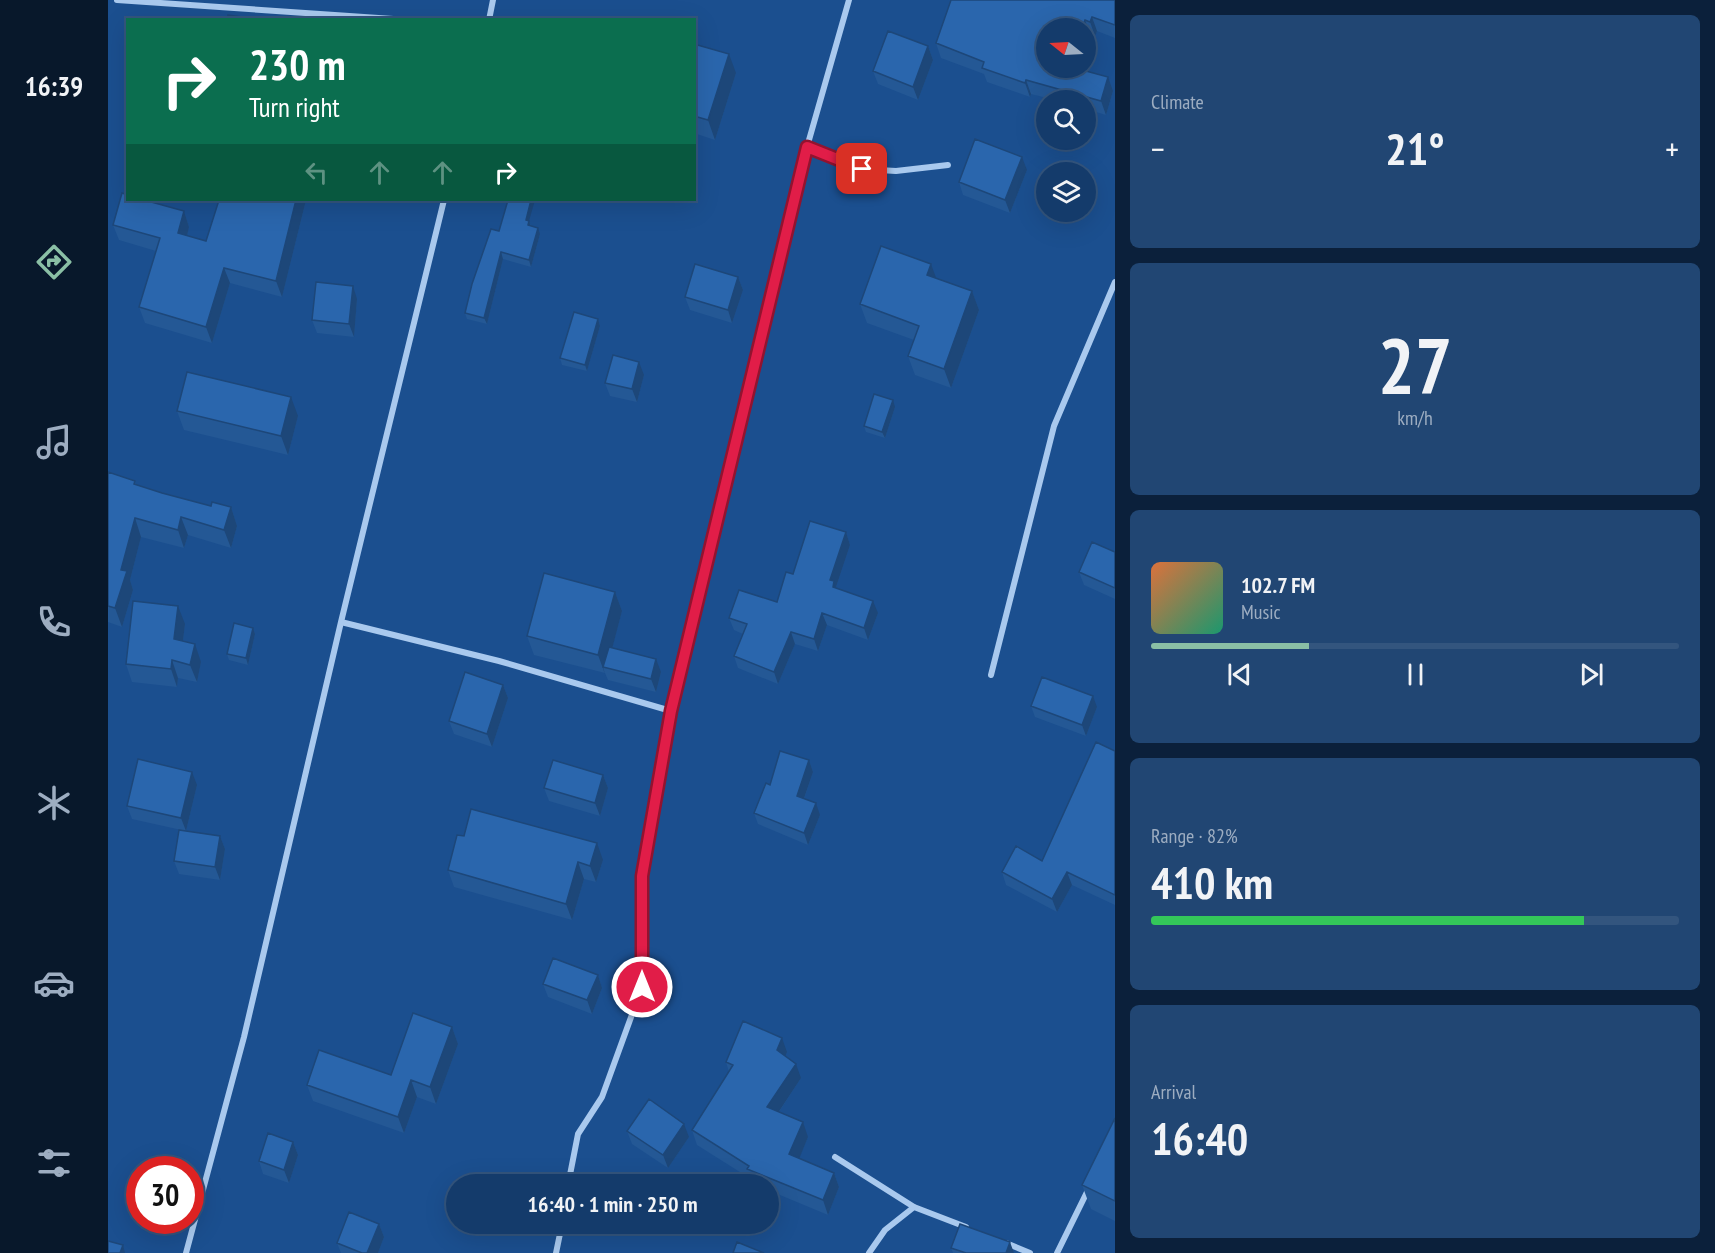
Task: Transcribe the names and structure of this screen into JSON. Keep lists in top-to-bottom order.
{
  "north": "left",
  "page": {
    "tabs": "16:39",
    "tile": [
      "Climate",
      ["27", "km/h"],
      ["Range · 82%", "410 km"],
      ["Arrival", "16:40"]
    ],
    "turn": ["230 m", "Turn right"],
    "heat": ["−", "21°", "+"],
    "song": ["102.7 FM", "Music"],
    "limit": "30",
    "trip": "16:40 · 1 min · 250 m"
  }
}
